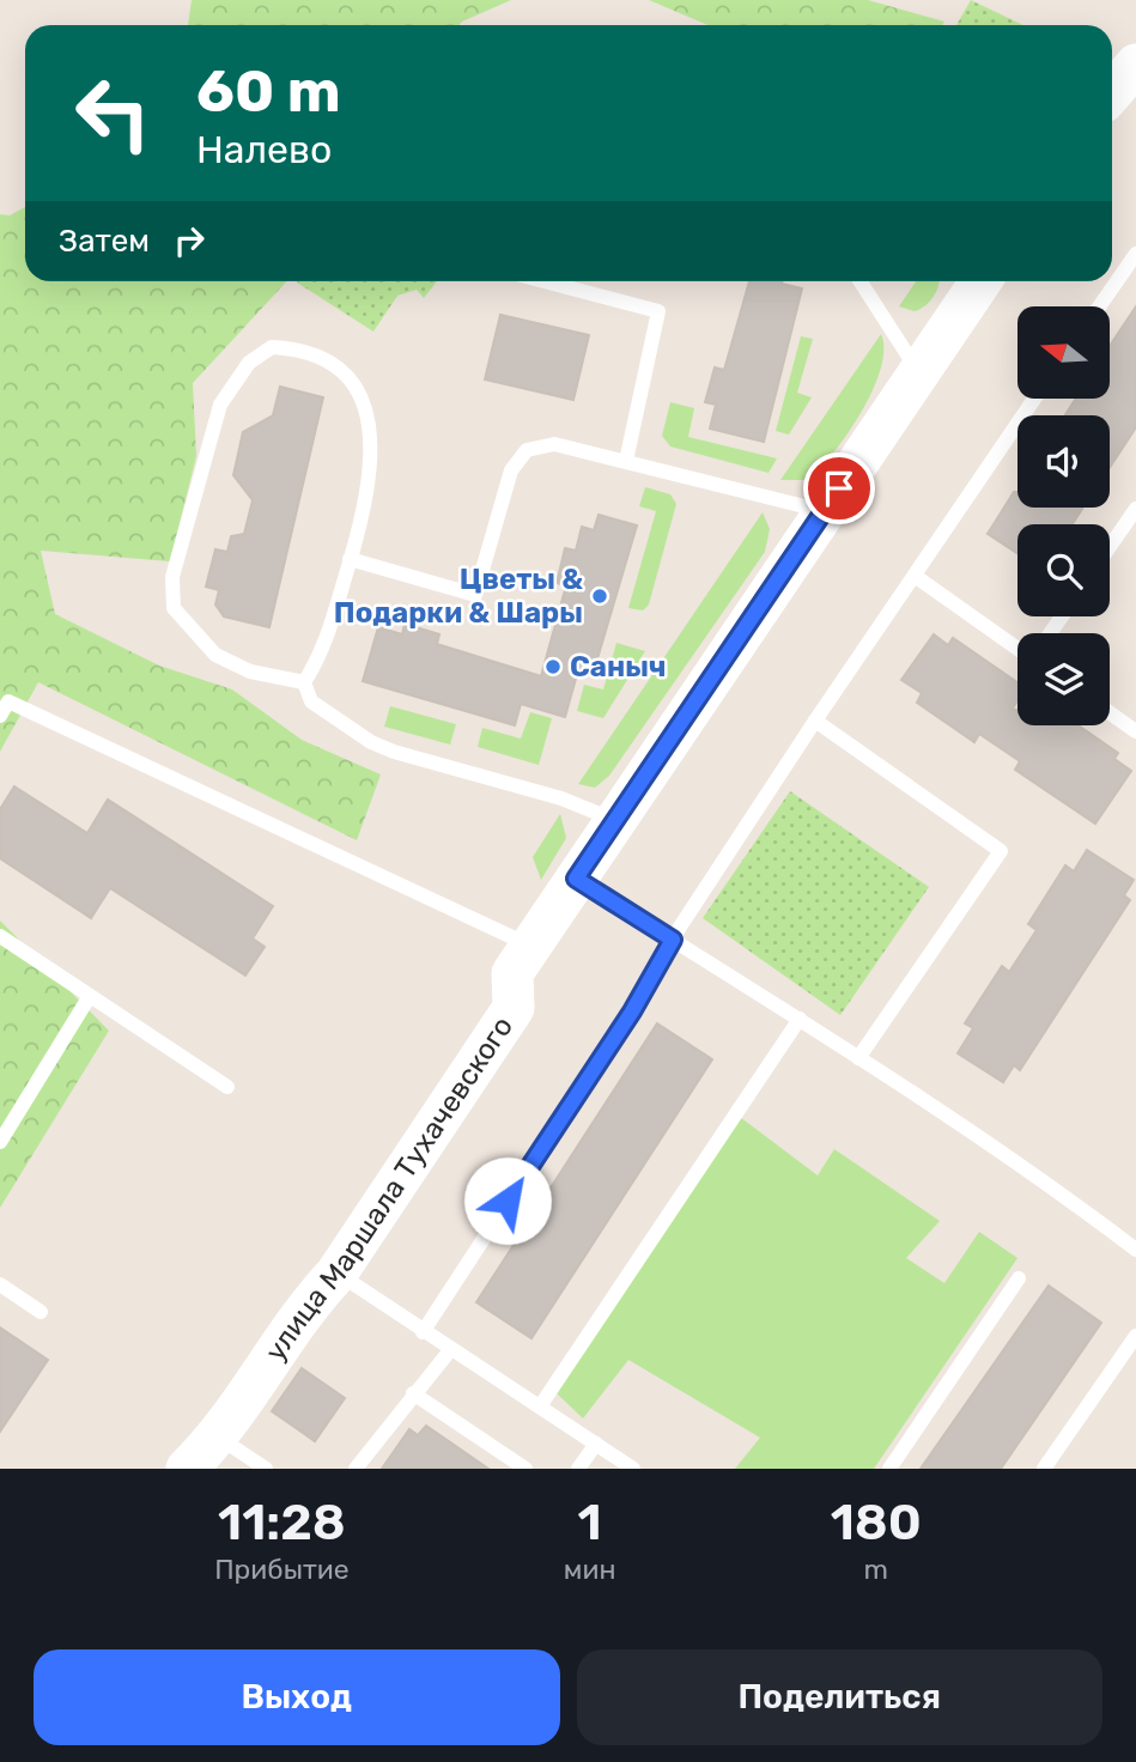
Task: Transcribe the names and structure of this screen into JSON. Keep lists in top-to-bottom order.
{
  "streets": {
    "street": ["улица Маршала Тухачевского"]
  },
  "places": ["Цветы & Подарки & Шары", "Саныч"],
  "north": "left",
  "page": {
    "turn": ["60 m", "Налево"],
    "then": "Затем",
    "eta": [
      "11:28",
      "Прибытие",
      "1",
      "мин",
      "180",
      "m"
    ],
    "buttons": ["Выход", "Поделиться"]
  }
}
